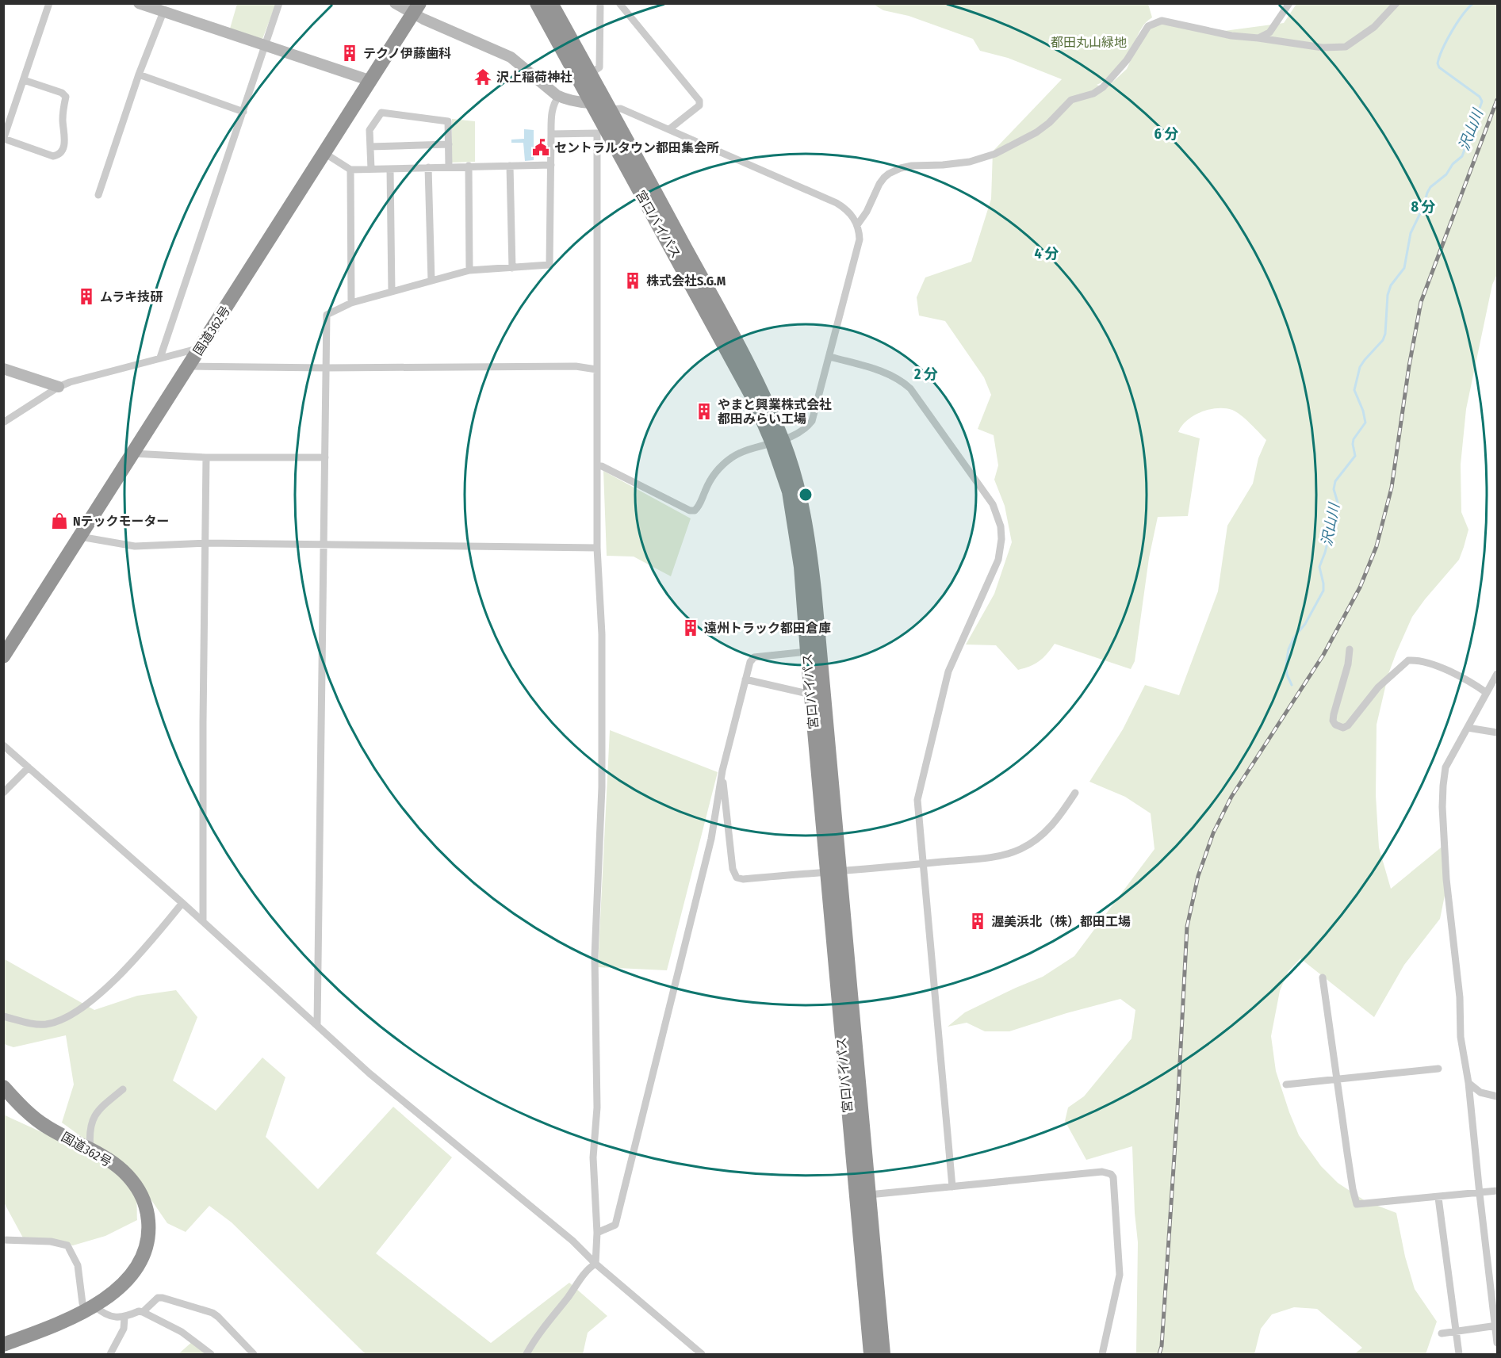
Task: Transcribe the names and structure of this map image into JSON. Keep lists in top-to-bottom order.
{
  "streets": {
    "highway": ["宮口バイパス", "国道362号"]
  },
  "water": ["沢山川"],
  "parks": ["都田丸山緑地"],
  "places": {
    "building": [
      "テクノ伊藤歯科",
      "株式会社S.G.M",
      "ムラキ技研",
      "やまと興業株式会社 都田みらい工場",
      "遠州トラック都田倉庫",
      "渥美浜北（株）都田工場"
    ],
    "temple": ["沢上稲荷神社"],
    "public building": ["セントラルタウン都田集会所"],
    "shop": ["Nテックモーター"]
  },
  "rings": [
    "6 分",
    "8 分",
    "4 分",
    "2 分"
  ]
}
